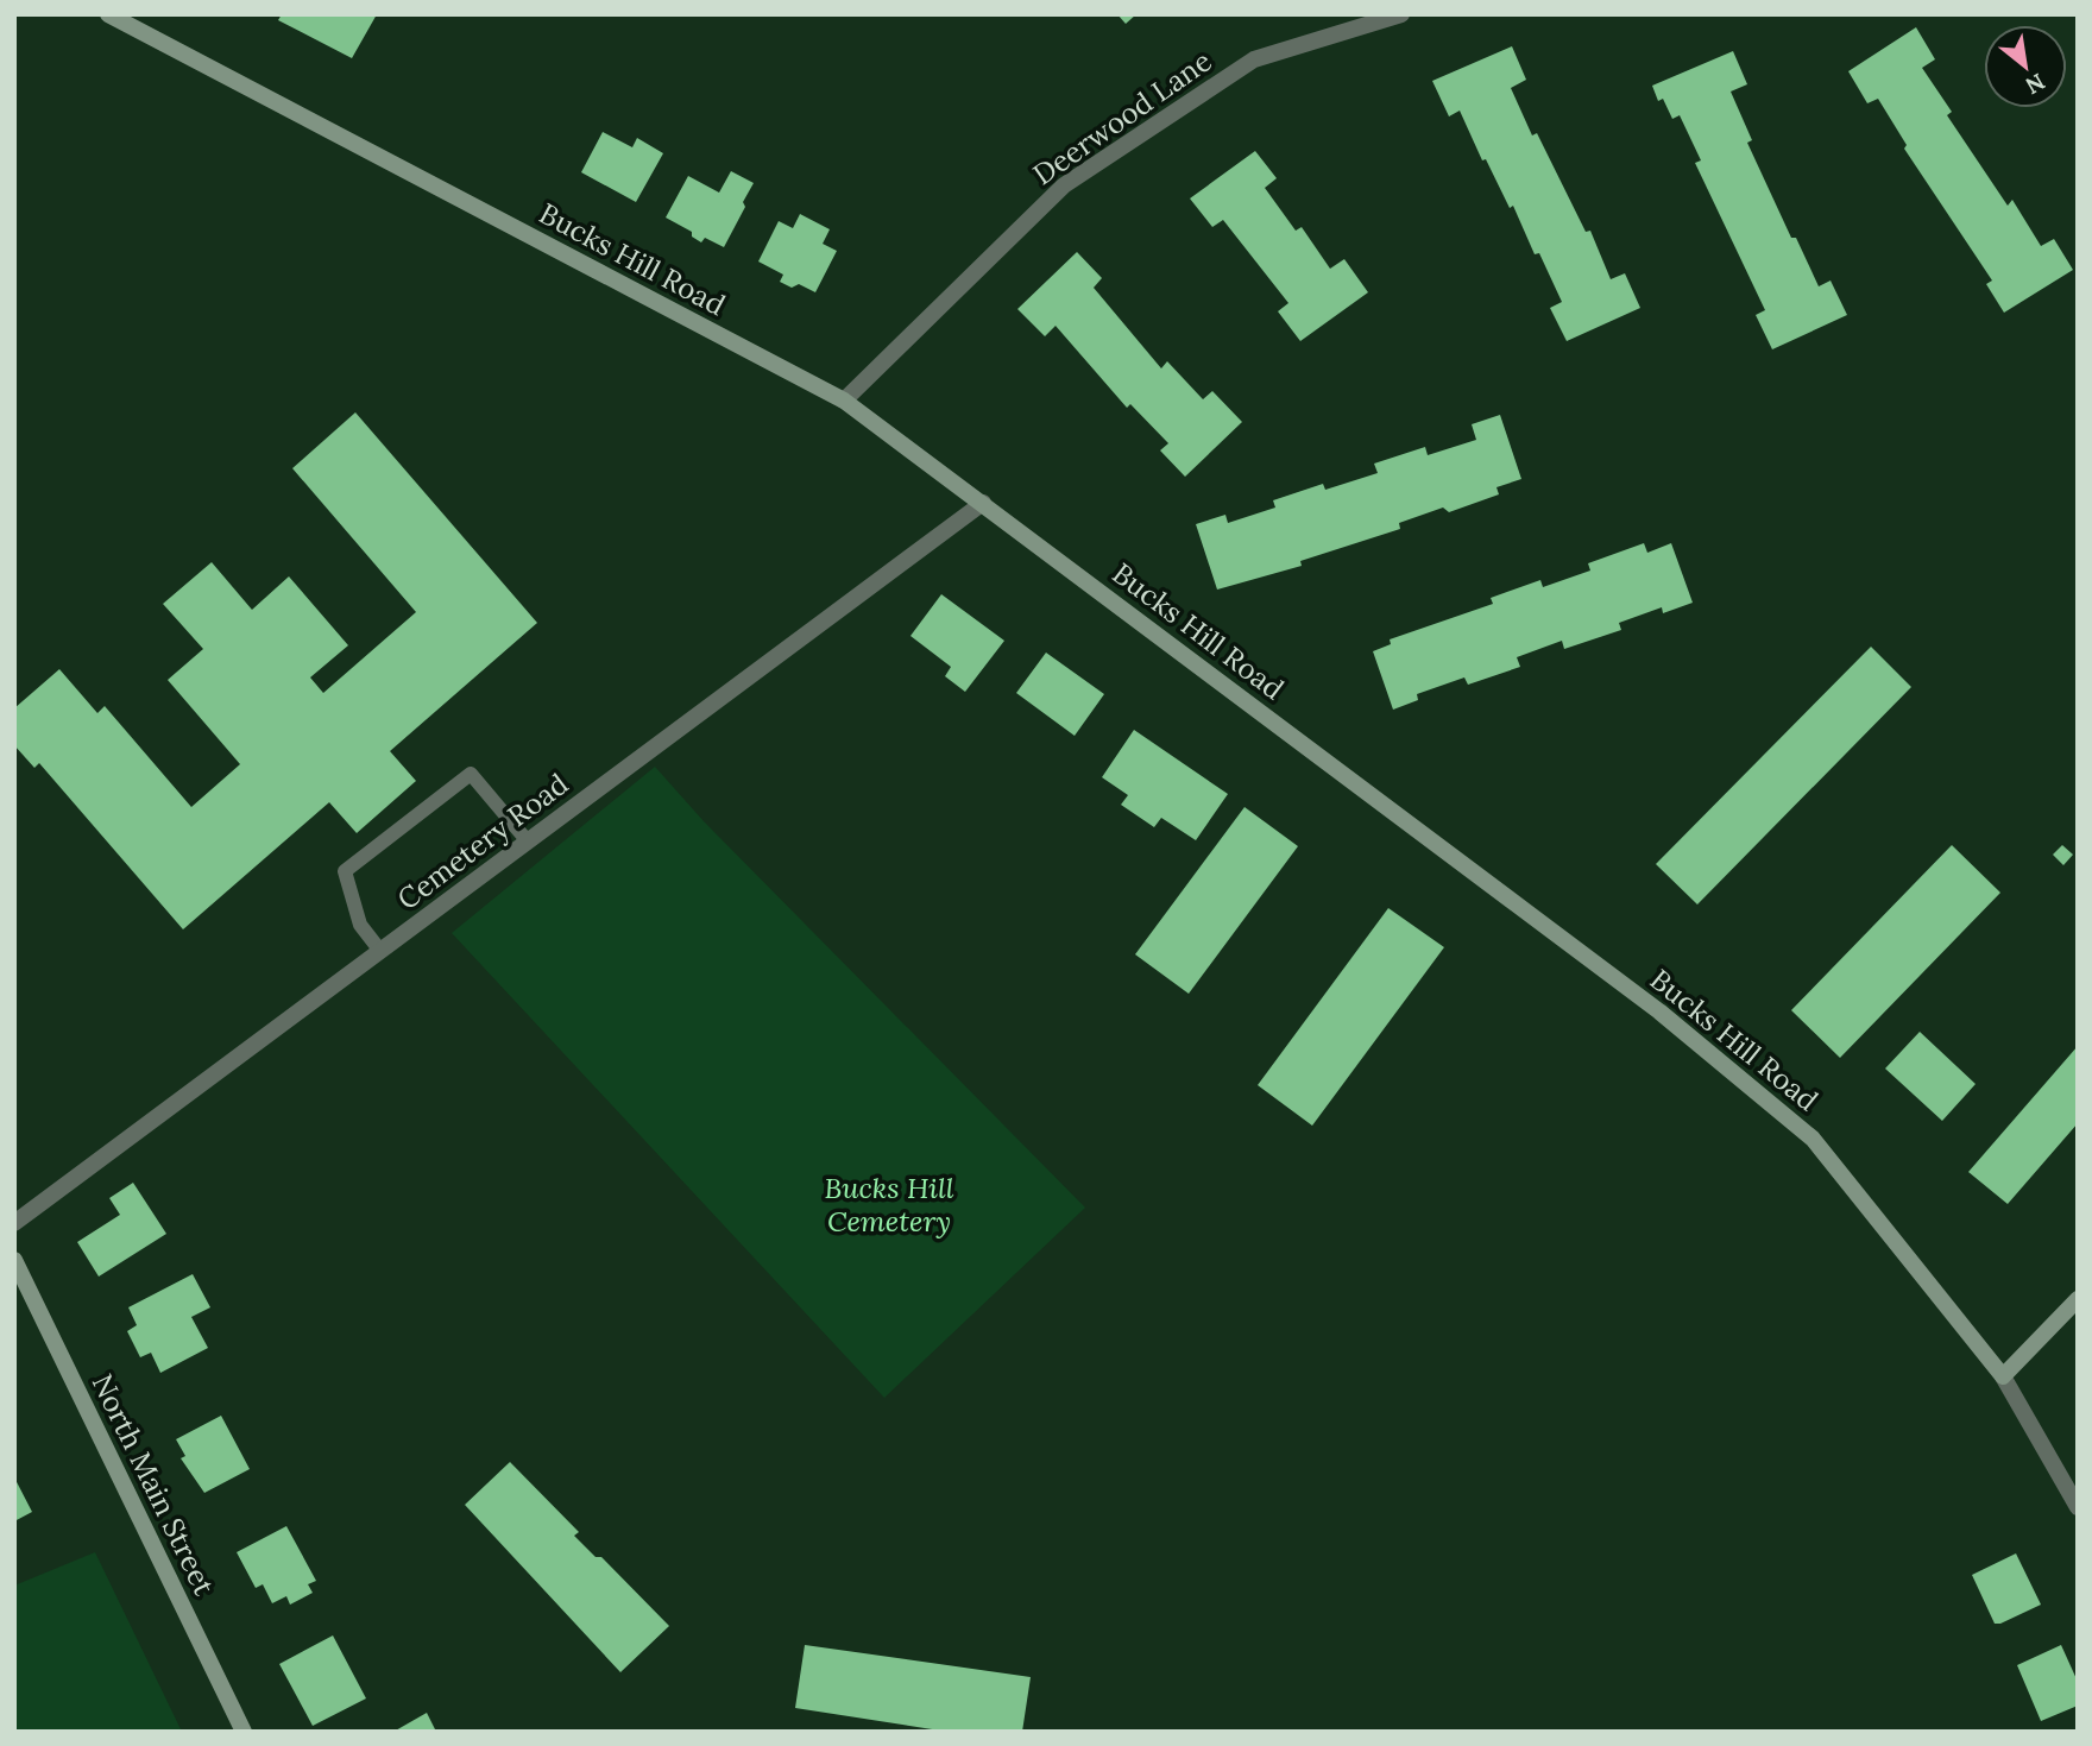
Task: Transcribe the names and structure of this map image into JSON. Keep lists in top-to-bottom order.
{
  "streets": {
    "street": [
      "Deerwood Lane",
      "Bucks Hill Road",
      "Cemetery Road",
      "North Main Street"
    ]
  },
  "crossings": [
    ["Deerwood Lane", "Bucks Hill Road"],
    ["Bucks Hill Road", "Cemetery Road"]
  ],
  "parks": ["Bucks Hill Cemetery"],
  "north": "bottom right"
}
